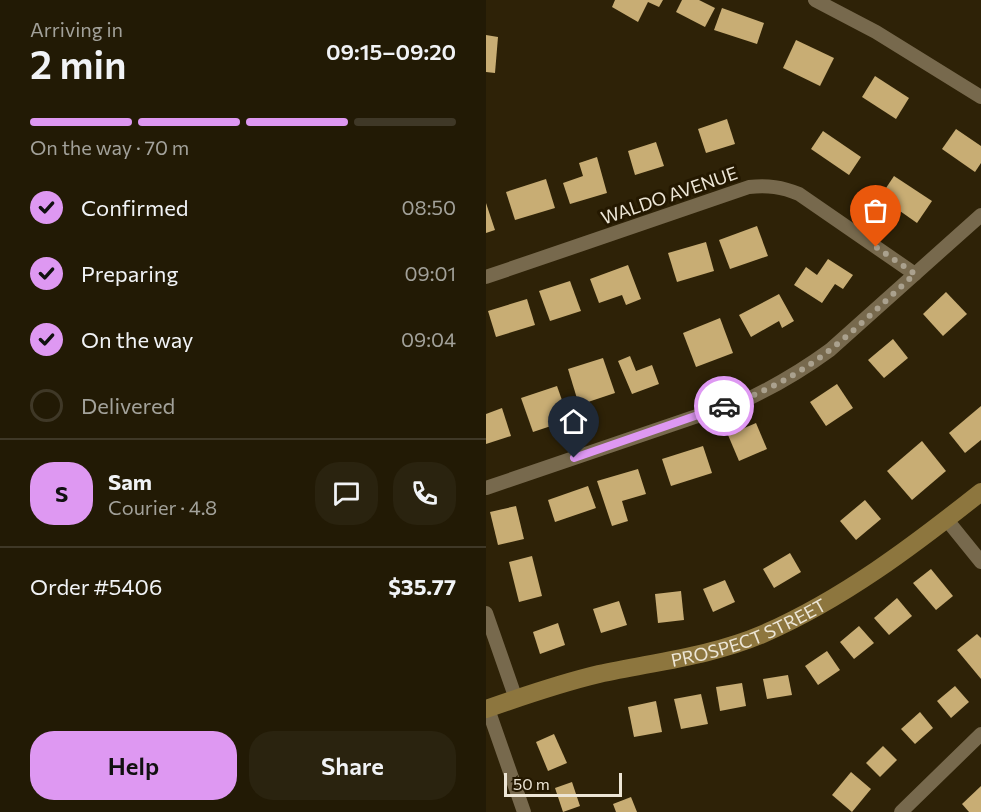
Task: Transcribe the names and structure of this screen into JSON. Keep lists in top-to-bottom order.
{
  "streets": {
    "main road": ["PROSPECT STREET"],
    "street": ["WALDO AVENUE"]
  },
  "scale_bar": "50 m",
  "page": {
    "heading": ["2 min", "Arriving in", "09:15–09:20"],
    "panel": [
      "Sam",
      "Courier · 4.8",
      "Order #5406",
      "$35.77"
    ],
    "bar": "On the way · 70 m",
    "list": [
      ["Confirmed", "08:50"],
      ["Preparing", "09:01"],
      ["On the way", "09:04"],
      "Delivered"
    ],
    "round": "S",
    "buttons": ["Help", "Share"],
    "scale": "50 m"
  }
}
